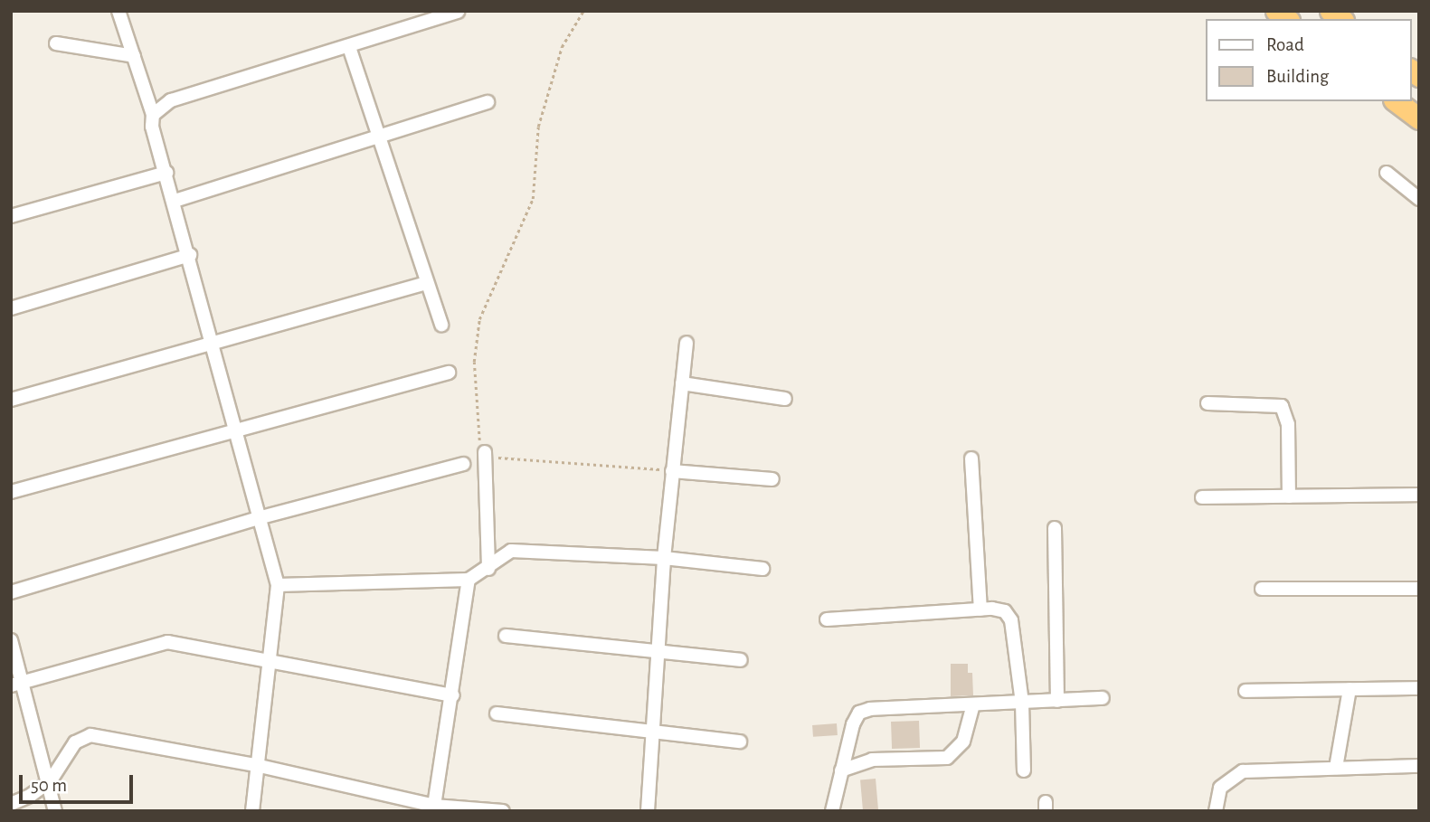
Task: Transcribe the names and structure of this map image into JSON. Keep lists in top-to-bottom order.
{
  "legend": ["Road", "Building"],
  "scale_bar": "50 m"
}
